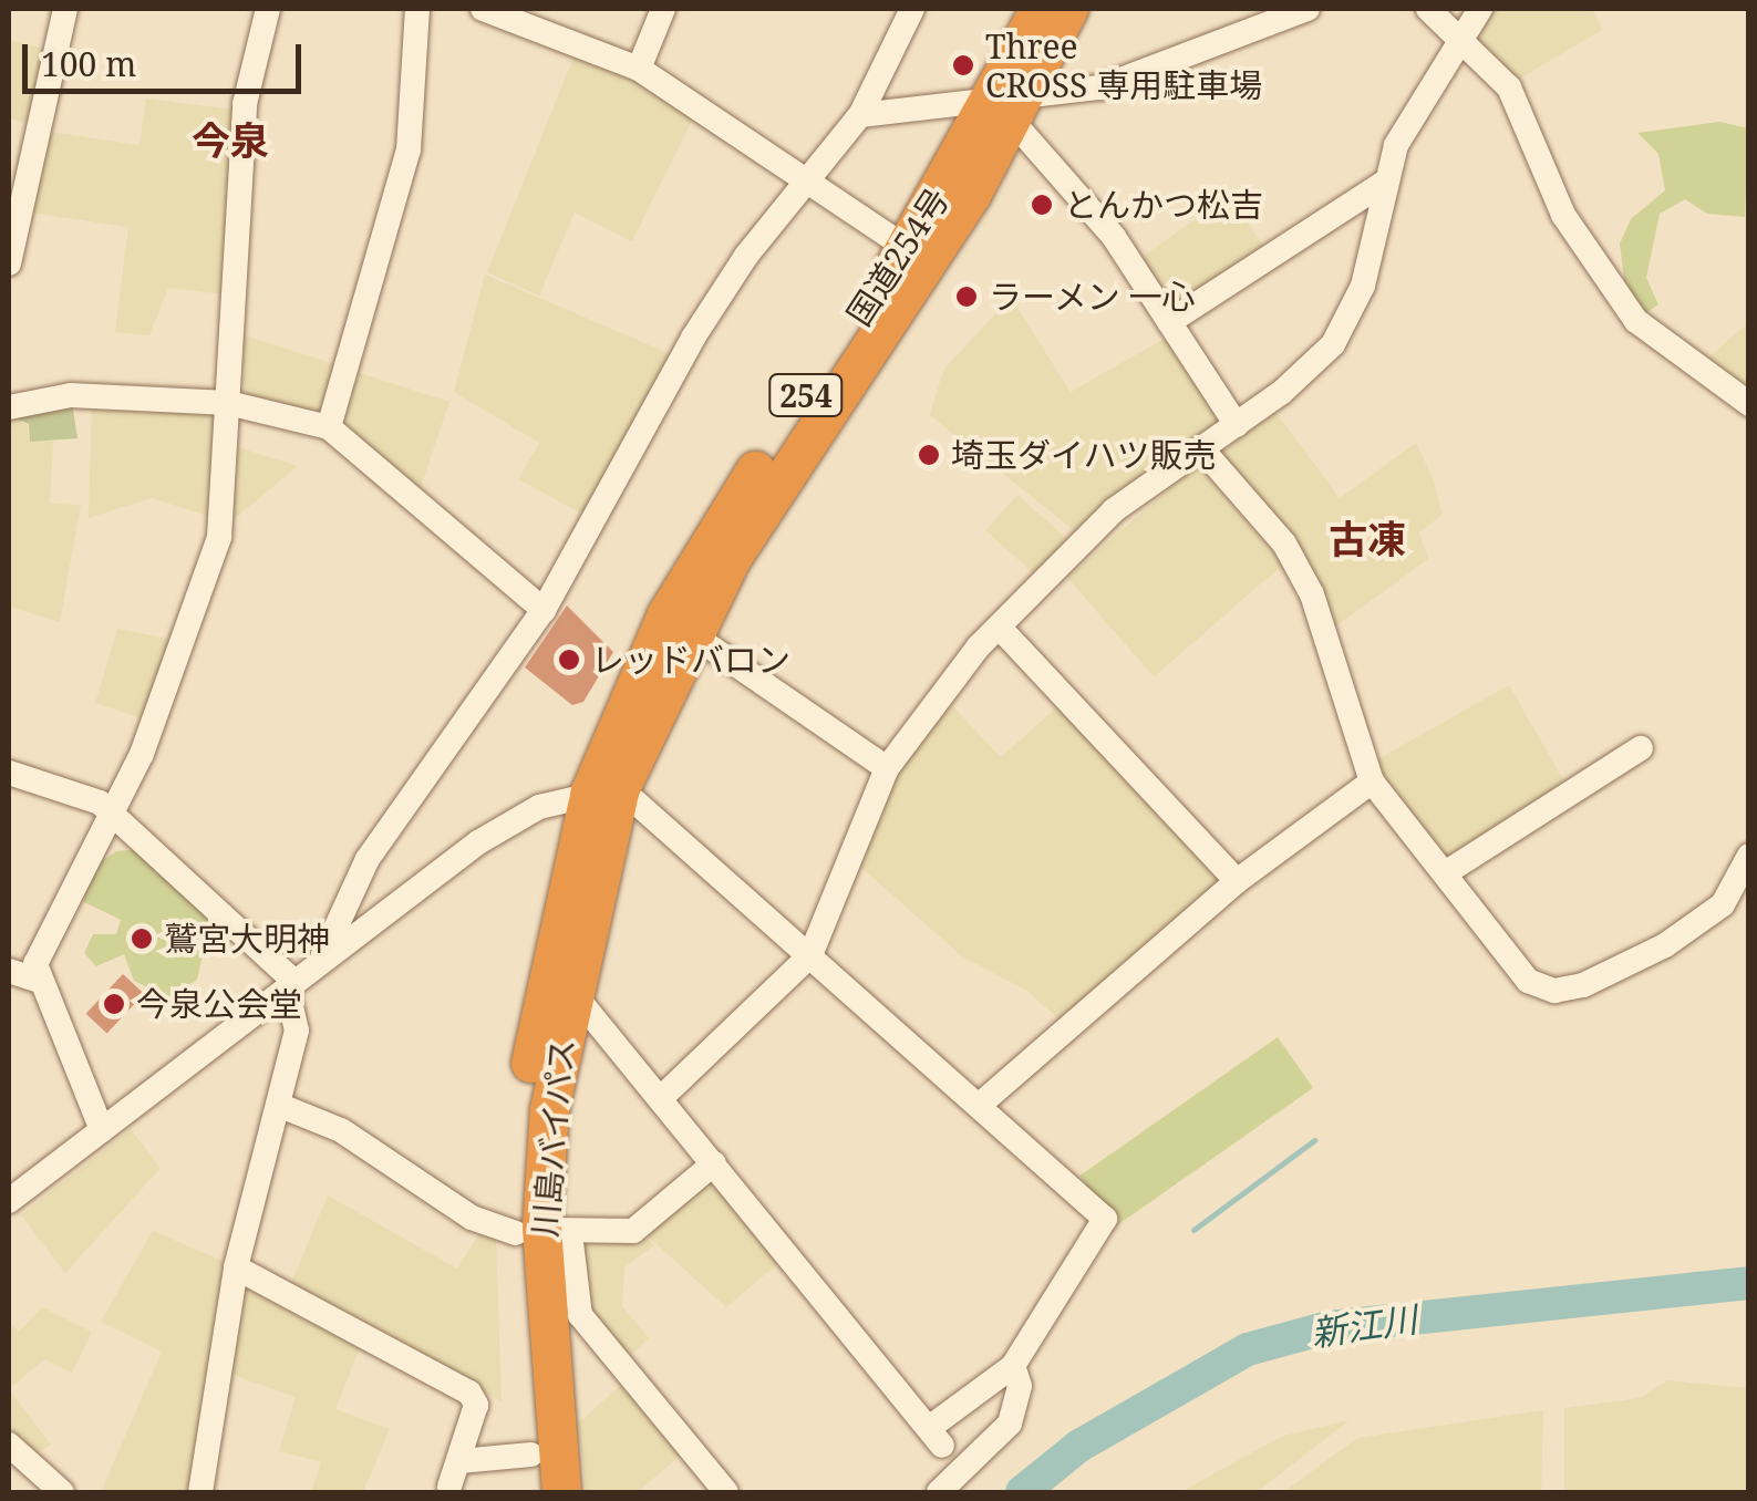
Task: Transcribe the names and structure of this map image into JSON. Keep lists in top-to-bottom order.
{
  "streets": {
    "highway": ["国道254号", "254", "川島バイパス"]
  },
  "crossings": [
    ["国道254号", "川島バイパス"]
  ],
  "districts": ["今泉", "古凍"],
  "water": ["新江川"],
  "places": [
    "Three CROSS 専用駐車場",
    "とんかつ松吉",
    "ラーメン 一心",
    "埼玉ダイハツ販売",
    "レッドバロン",
    "鷲宮大明神",
    "今泉公会堂"
  ],
  "scale_bar": "100 m"
}
